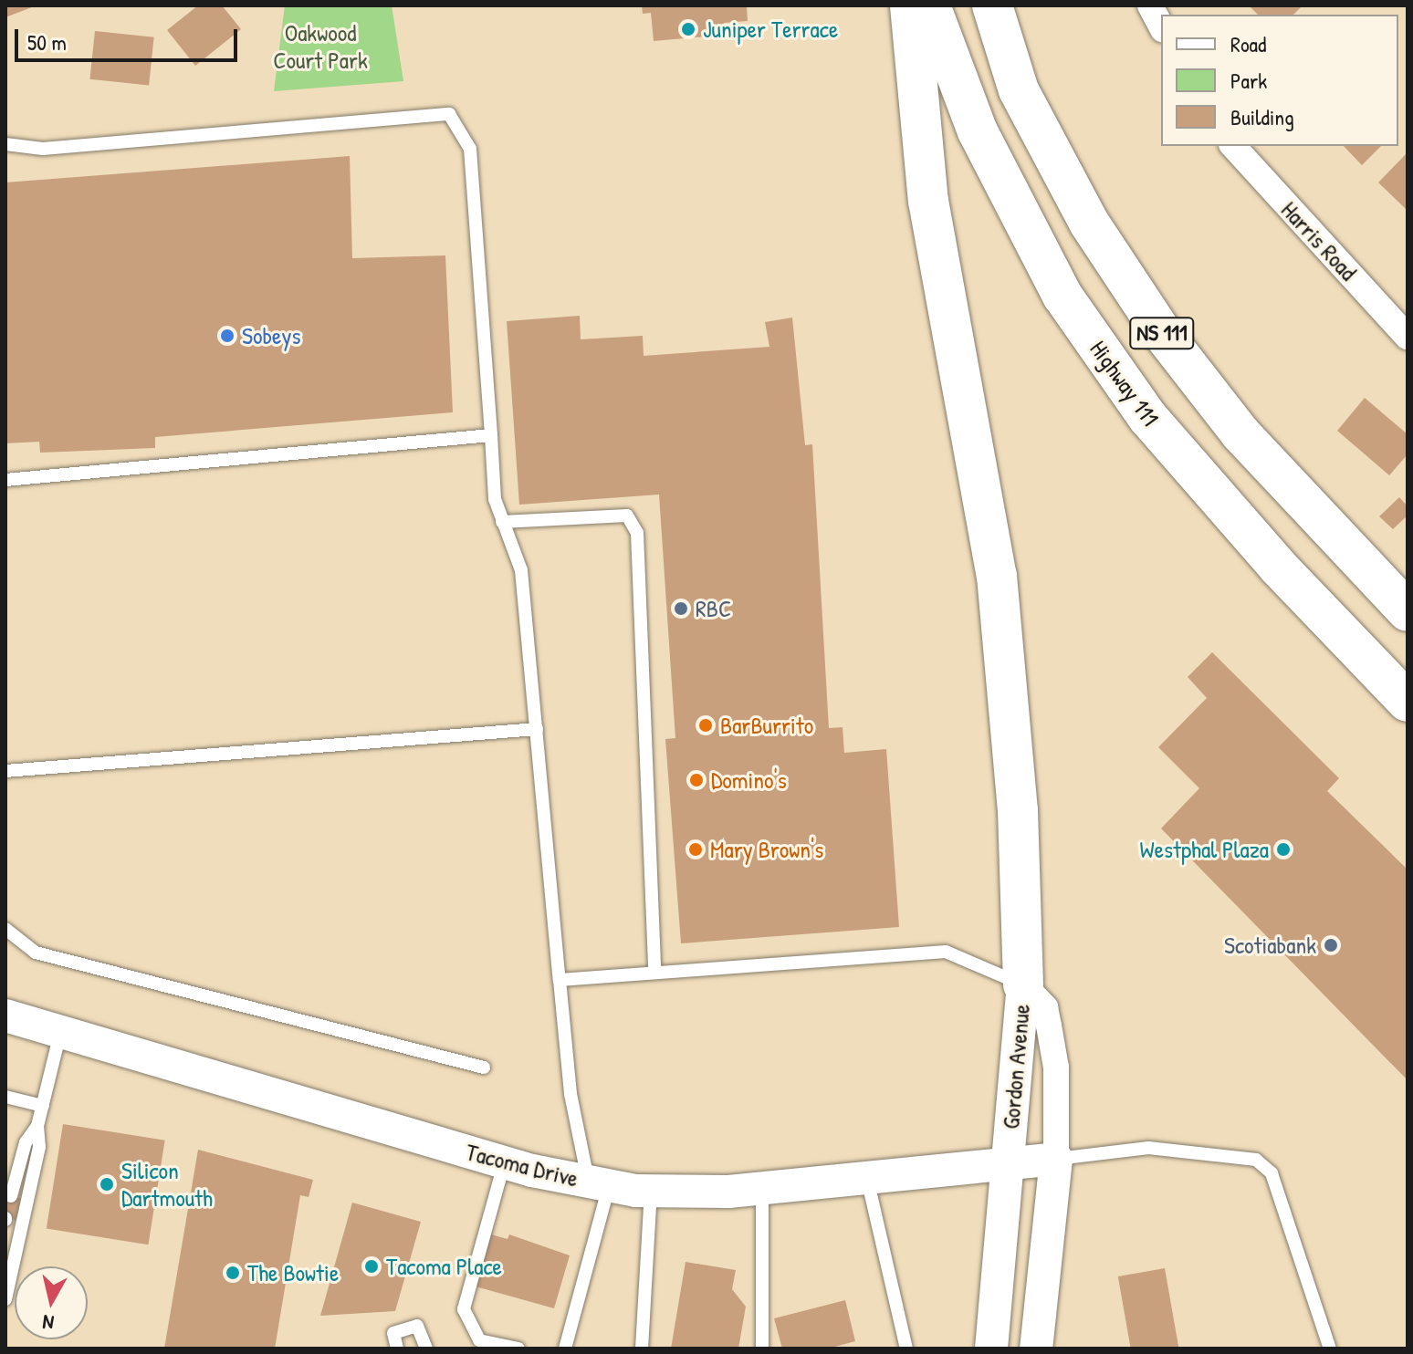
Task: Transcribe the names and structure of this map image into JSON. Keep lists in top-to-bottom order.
{
  "streets": {
    "highway": ["NS 111", "Highway 111"],
    "street": ["Harris Road", "Gordon Avenue", "Tacoma Drive"]
  },
  "crossings": [
    ["Gordon Avenue", "Tacoma Drive"]
  ],
  "parks": ["Oakwood Court Park"],
  "places": [
    "Juniper Terrace",
    "Sobeys",
    "RBC",
    "BarBurrito",
    "Domino's",
    "Mary Brown's",
    "Westphal Plaza",
    "Scotiabank",
    "Silicon Dartmouth",
    "Tacoma Place",
    "The Bowtie"
  ],
  "legend": ["Road", "Park", "Building"],
  "scale_bar": "50 m",
  "north": "bottom"
}
